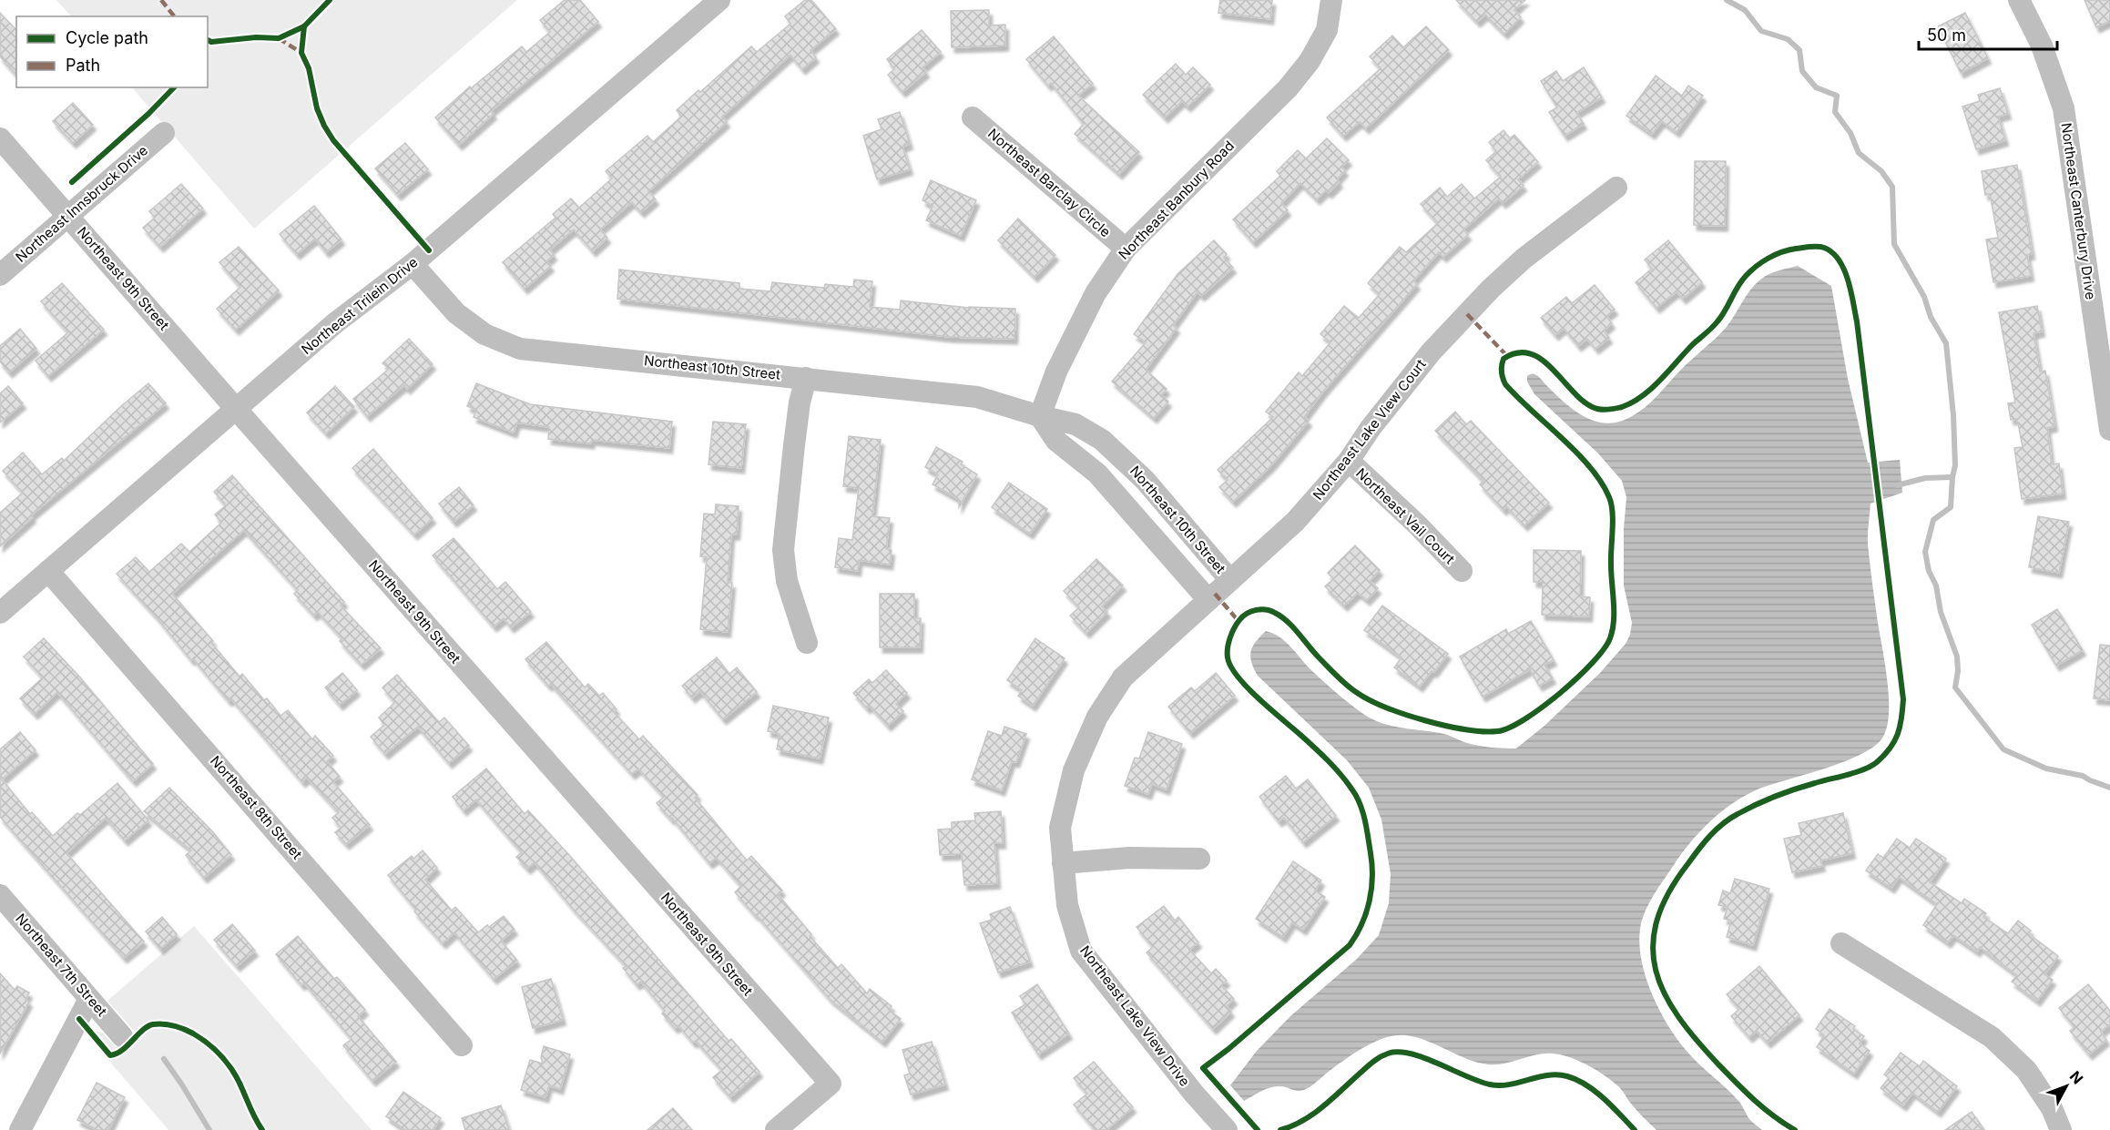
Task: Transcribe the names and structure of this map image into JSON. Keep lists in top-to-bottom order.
{
  "streets": {
    "street": [
      "Northeast Barclay Circle",
      "Northeast Banbury Road",
      "Northeast Innsbruck Drive",
      "Northeast Canterbury Drive",
      "Northeast 9th Street",
      "Northeast Trilein Drive",
      "Northeast 10th Street",
      "Northeast Lake View Court",
      "Northeast Vail Court",
      "Northeast 8th Street",
      "Northeast 7th Street",
      "Northeast Lake View Drive"
    ]
  },
  "crossings": [
    ["Northeast Barclay Circle", "Northeast Banbury Road"],
    ["Northeast Banbury Road", "Northeast 10th Street"],
    ["Northeast Innsbruck Drive", "Northeast 9th Street"],
    ["Northeast 9th Street", "Northeast Trilein Drive"],
    ["Northeast Trilein Drive", "Northeast 10th Street"],
    ["Northeast Trilein Drive", "Northeast 8th Street"],
    ["Northeast 10th Street", "Northeast Lake View Court"],
    ["Northeast Lake View Court", "Northeast Vail Court"],
    ["Northeast Lake View Court", "Northeast Lake View Drive"]
  ],
  "legend": ["Cycle path", "Path"],
  "scale_bar": "50 m",
  "north": "top right"
}
